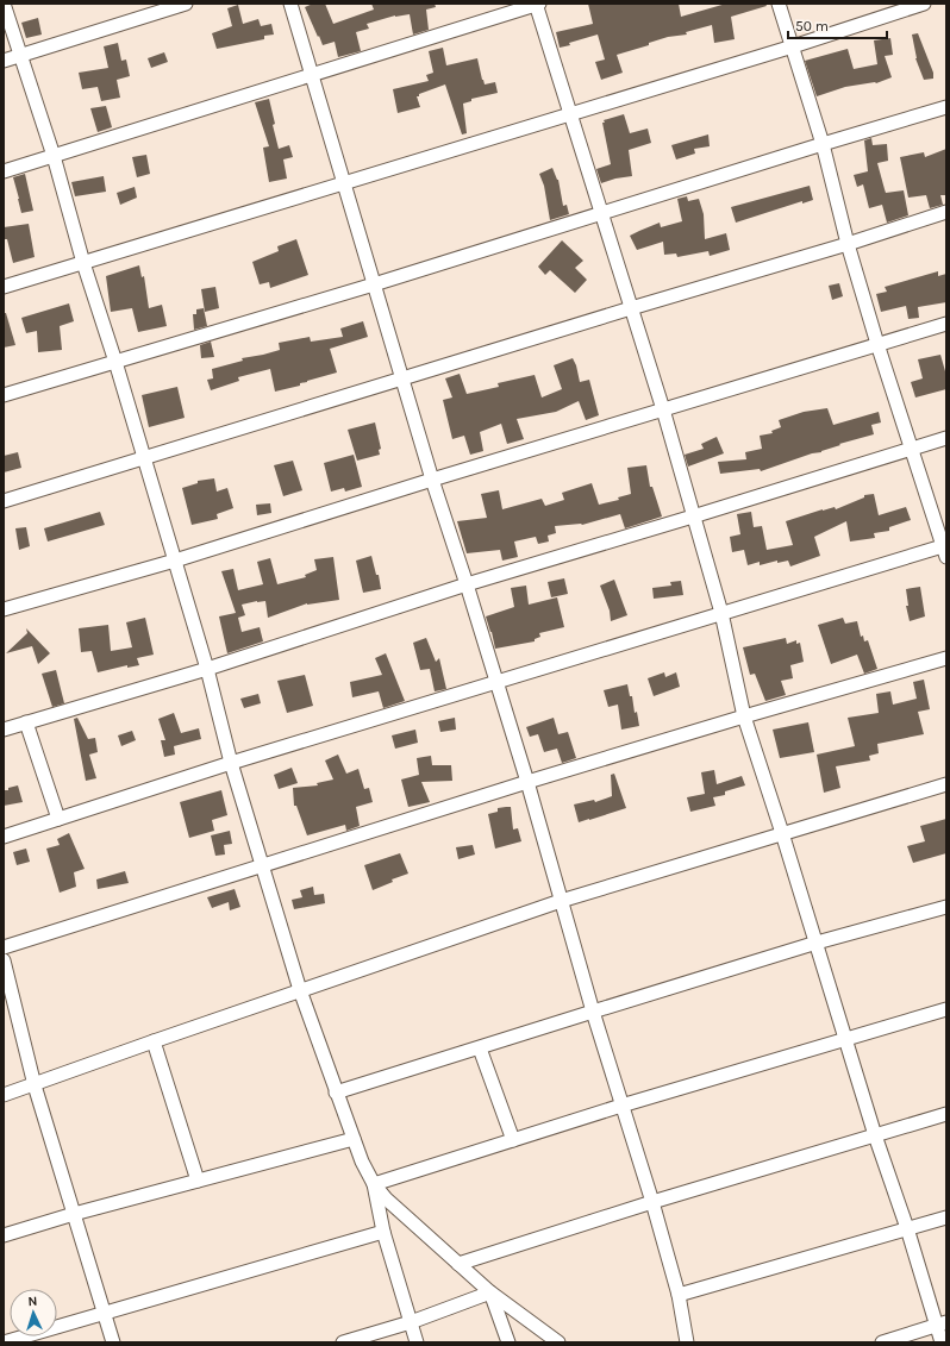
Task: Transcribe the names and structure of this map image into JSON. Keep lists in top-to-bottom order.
{
  "scale_bar": "50 m",
  "north": "top"
}
